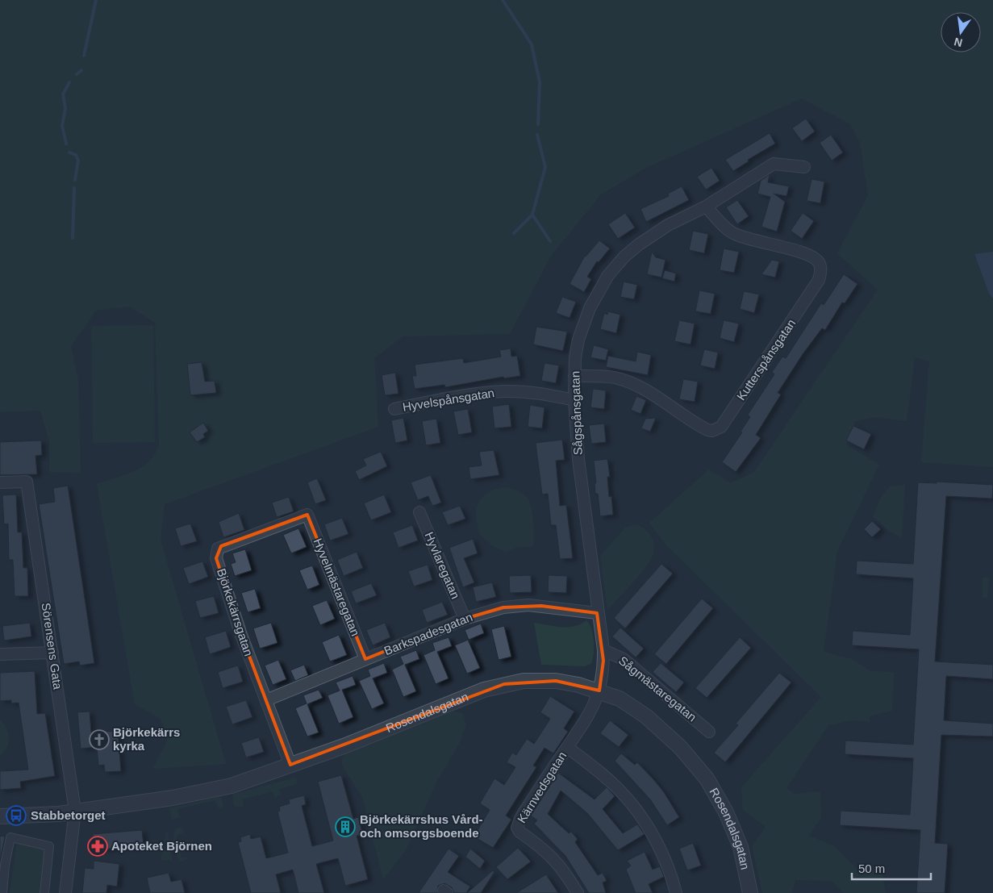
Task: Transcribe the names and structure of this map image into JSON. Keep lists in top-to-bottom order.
{
  "streets": {
    "street": [
      "Kutterspånsgatan",
      "Hyvelspånsgatan",
      "Sågspånsgatan",
      "Hyvlaregatan",
      "Hyvelmästaregatan",
      "Björkekärrsgatan",
      "Barkspadesgatan",
      "Sörensens Gata",
      "Sågmästaregatan",
      "Rosendalsgatan",
      "Kärnvedsgatan"
    ]
  },
  "crossings": [
    ["Kutterspånsgatan", "Sågspånsgatan"],
    ["Hyvelspånsgatan", "Sågspånsgatan"],
    ["Sågspånsgatan", "Barkspadesgatan"],
    ["Sågspånsgatan", "Sågmästaregatan"],
    ["Sågspånsgatan", "Rosendalsgatan"],
    ["Sågspånsgatan", "Kärnvedsgatan"],
    ["Hyvlaregatan", "Barkspadesgatan"],
    ["Hyvelmästaregatan", "Björkekärrsgatan"],
    ["Hyvelmästaregatan", "Barkspadesgatan"],
    ["Björkekärrsgatan", "Barkspadesgatan"],
    ["Björkekärrsgatan", "Rosendalsgatan"],
    ["Sörensens Gata", "Rosendalsgatan"],
    ["Rosendalsgatan", "Kärnvedsgatan"]
  ],
  "places": {
    "church": ["Björkekärrs kyrka"],
    "bus stop": ["Stabbetorget"],
    "building": ["Björkekärrshus Vård- och omsorgsboende"],
    "pharmacy": ["Apoteket Björnen"]
  },
  "scale_bar": "50 m",
  "north": "bottom"
}
